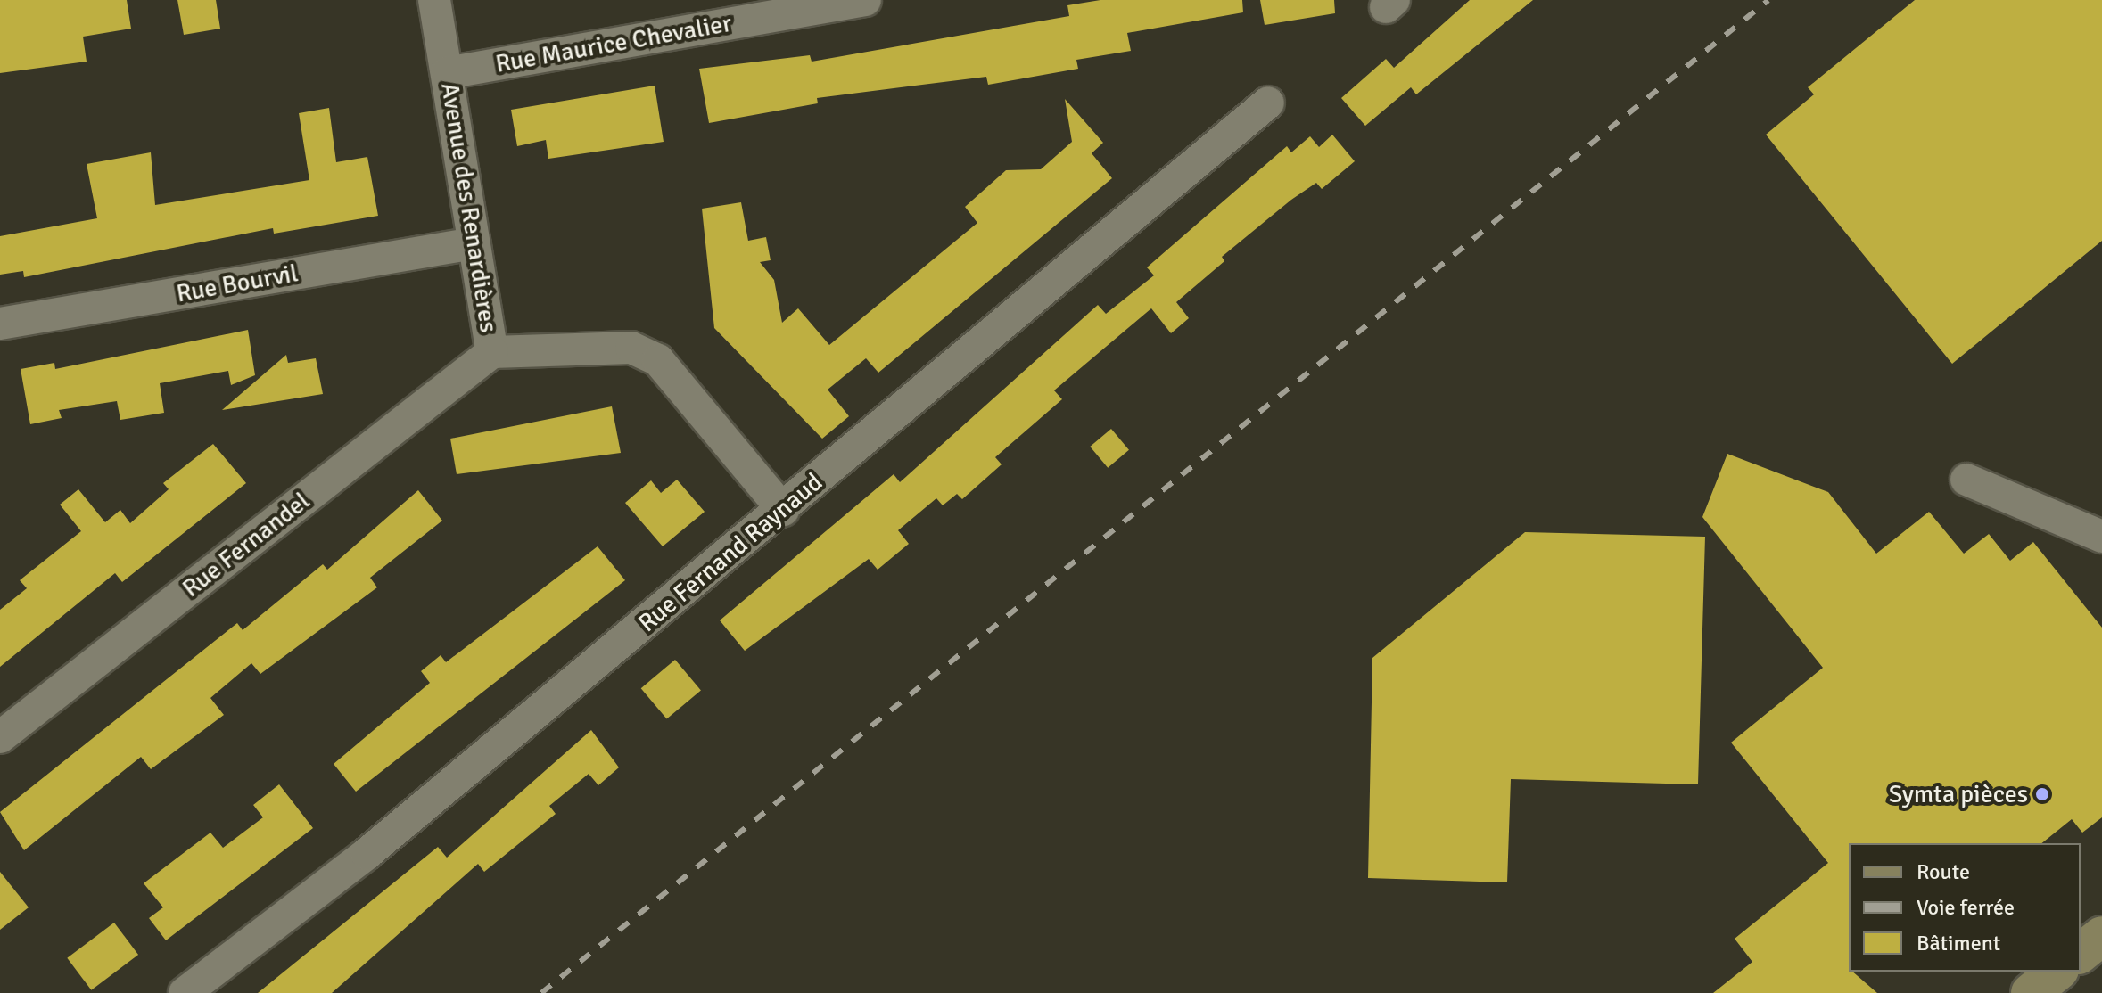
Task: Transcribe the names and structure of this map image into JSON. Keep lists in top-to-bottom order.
{
  "streets": {
    "street": [
      "Rue Maurice Chevalier",
      "Avenue des Renardières",
      "Rue Bourvil",
      "Rue Fernandel",
      "Rue Fernand Raynaud"
    ]
  },
  "crossings": [
    ["Rue Maurice Chevalier", "Avenue des Renardières"],
    ["Avenue des Renardières", "Rue Bourvil"],
    ["Avenue des Renardières", "Rue Fernandel"],
    ["Avenue des Renardières", "Rue Fernand Raynaud"]
  ],
  "places": ["Symta pièces"],
  "legend": ["Route", "Voie ferrée", "Bâtiment"]
}
